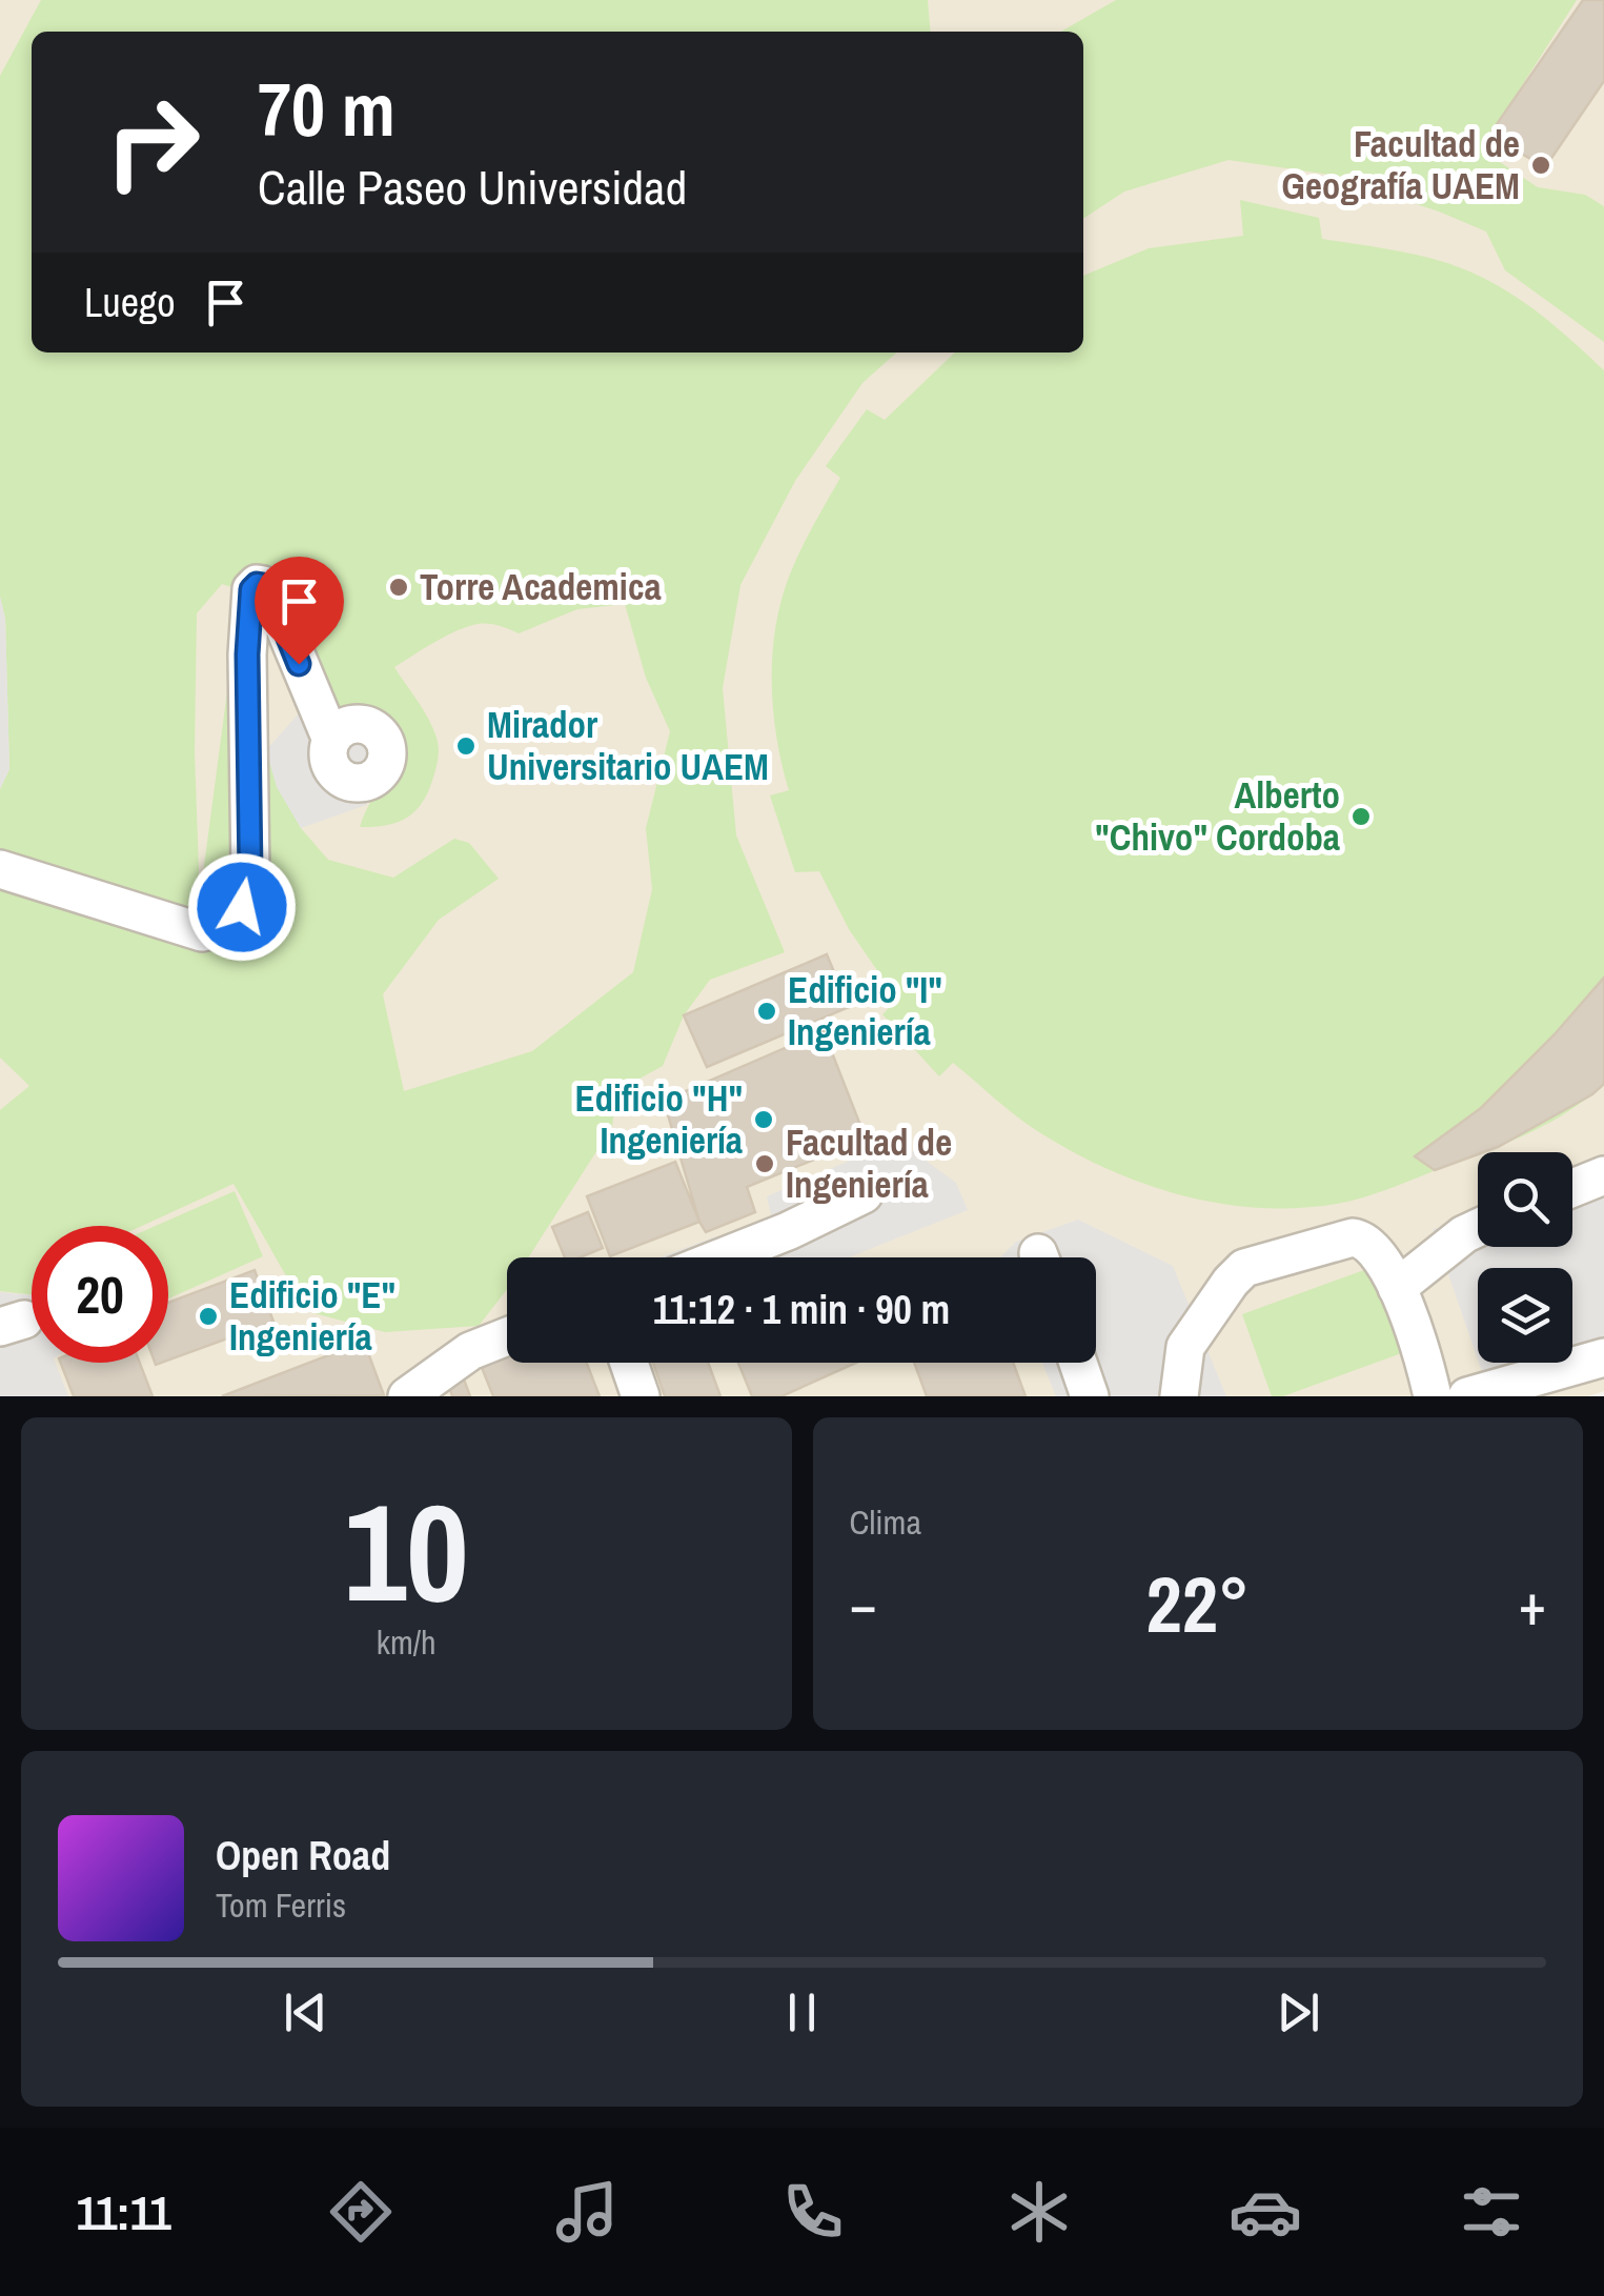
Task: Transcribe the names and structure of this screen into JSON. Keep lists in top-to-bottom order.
{
  "places": [
    "Facultad de Geografía UAEM",
    "Torre Academica",
    "Mirador Universitario UAEM",
    "Alberto \"Chivo\" Cordoba",
    "Edificio \"I\" Ingeniería",
    "Edificio \"H\" Ingeniería",
    "Facultad de Ingeniería",
    "Edificio \"E\" Ingeniería"
  ],
  "page": {
    "turn": ["70 m", "Calle Paseo Universidad"],
    "then": "Luego",
    "limit": "20",
    "trip": "11:12 · 1 min · 90 m",
    "tile": [
      ["10", "km/h"],
      "Clima"
    ],
    "heat": ["−", "22°", "+"],
    "song": ["Open Road", "Tom Ferris"],
    "tabs": "11:11"
  }
}
